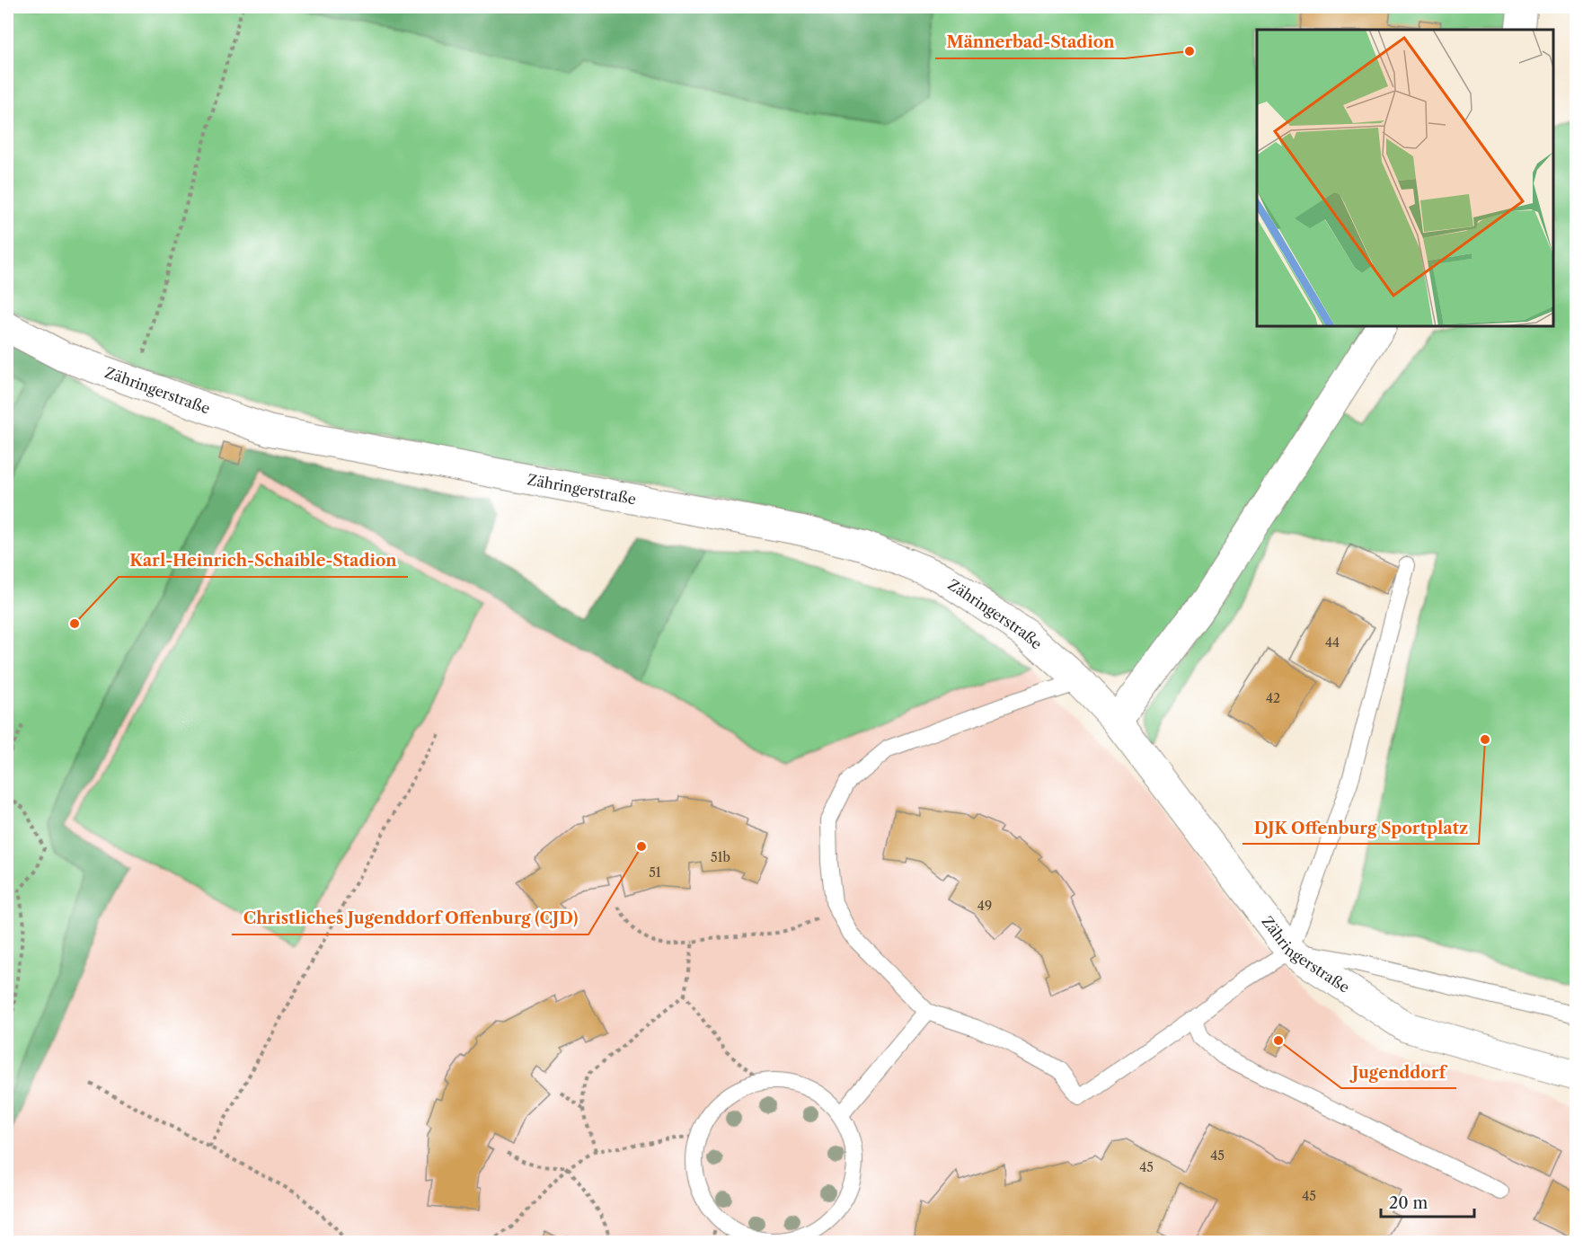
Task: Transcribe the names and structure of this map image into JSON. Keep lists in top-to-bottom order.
{
  "streets": {
    "street": ["Zähringerstraße"]
  },
  "places": [
    "Männerbad-Stadion",
    "Karl-Heinrich-Schaible-Stadion",
    "DJK Offenburg Sportplatz",
    "Christliches Jugenddorf Offenburg (CJD)",
    "Jugenddorf"
  ],
  "house_numbers": [
    "44",
    "42",
    "51b",
    "51",
    "49",
    "45",
    "45",
    "45"
  ],
  "scale_bar": "20 m"
}
